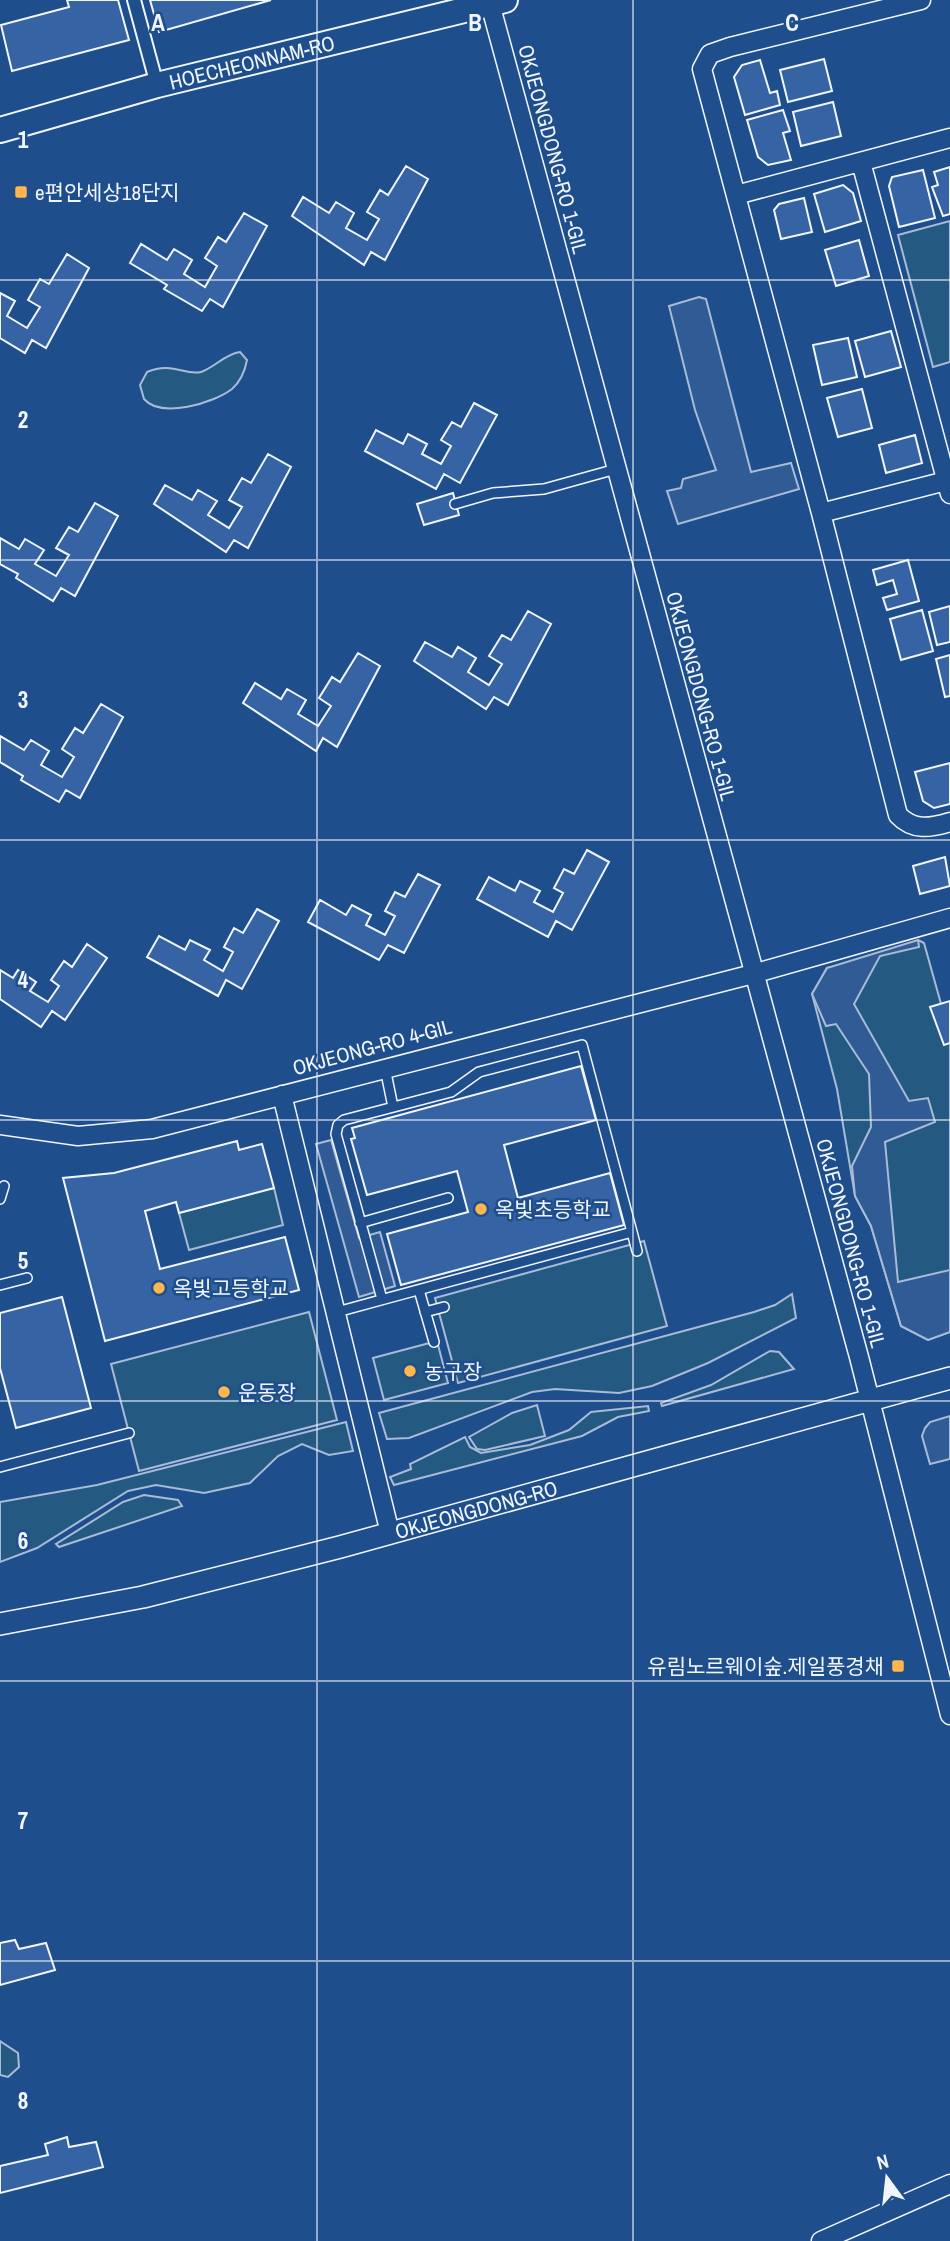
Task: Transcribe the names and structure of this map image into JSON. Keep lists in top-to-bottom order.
{
  "streets": {
    "main road": ["HOECHEONNAM-RO"],
    "street": ["OKJEONGDONG-RO 1-GIL", "OKJEONG-RO 4-GIL", "OKJEONGDONG-RO"]
  },
  "crossings": [
    ["HOECHEONNAM-RO", "OKJEONGDONG-RO 1-GIL"],
    ["OKJEONGDONG-RO 1-GIL", "OKJEONG-RO 4-GIL"],
    ["OKJEONGDONG-RO 1-GIL", "OKJEONGDONG-RO"]
  ],
  "places": {
    "transit": ["e편안세상18단지", "유림노르웨이숲.제일풍경채"],
    "other": [
      "옥빛초등학교",
      "옥빛고등학교",
      "농구장",
      "운동장"
    ]
  },
  "north": "top",
  "grid": {
    "columns": ["A", "B", "C"],
    "rows": [
      "1",
      "2",
      "3",
      "4",
      "5",
      "6",
      "7",
      "8"
    ]
  }
}
